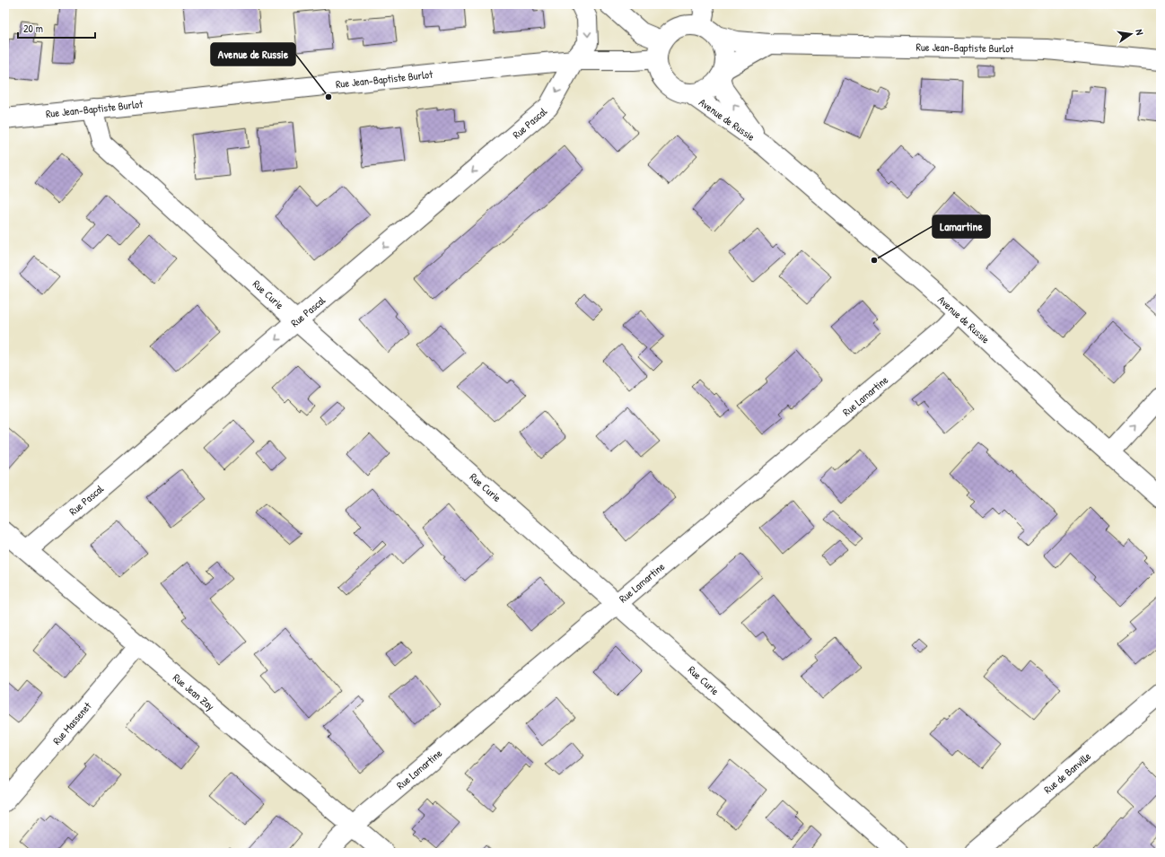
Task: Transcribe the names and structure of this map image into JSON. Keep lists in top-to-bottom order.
{
  "streets": {
    "street": [
      "Rue Jean-Baptiste Burlot",
      "Avenue de Russie",
      "Rue Pascal",
      "Rue Curie",
      "Rue Lamartine",
      "Rue Jean Zay",
      "Rue Massenet",
      "Rue de Banville"
    ]
  },
  "crossings": [
    ["Rue Jean-Baptiste Burlot", "Avenue de Russie"],
    ["Rue Jean-Baptiste Burlot", "Rue Pascal"],
    ["Rue Jean-Baptiste Burlot", "Rue Curie"],
    ["Avenue de Russie", "Rue Lamartine"],
    ["Rue Pascal", "Rue Curie"],
    ["Rue Pascal", "Rue Jean Zay"],
    ["Rue Curie", "Rue Lamartine"],
    ["Rue Lamartine", "Rue Jean Zay"],
    ["Rue Jean Zay", "Rue Massenet"]
  ],
  "one_way": ["Rue Pascal"],
  "places": ["Avenue de Russie", "Lamartine"],
  "scale_bar": "20 m",
  "north": "right"
}
